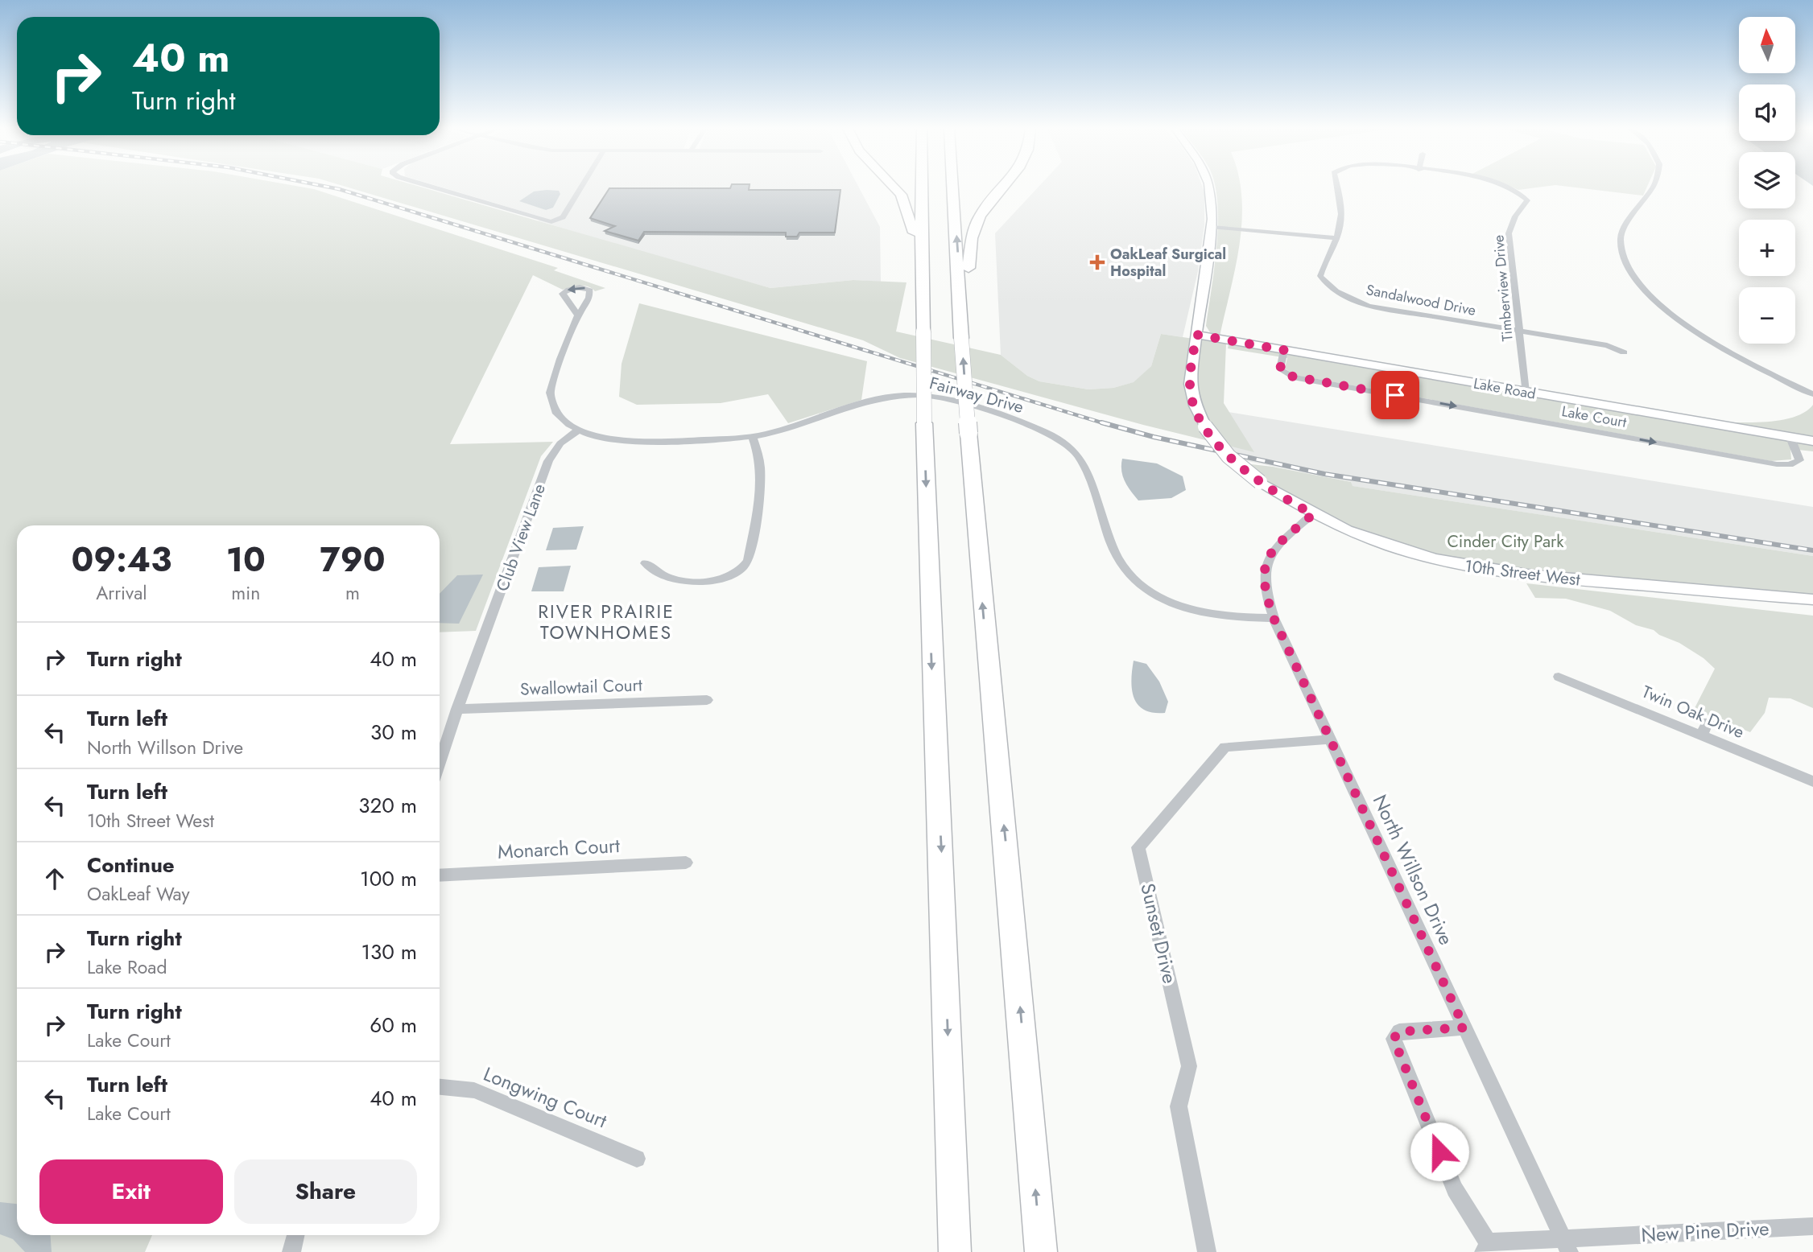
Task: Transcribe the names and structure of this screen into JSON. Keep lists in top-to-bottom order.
{
  "streets": {
    "street": [
      "Timberview Drive",
      "Sandalwood Drive",
      "Lake Road",
      "Fairway Drive",
      "Lake Court",
      "Club View Lane",
      "10th Street West",
      "Swallowtail Court",
      "Twin Oak Drive",
      "Monarch Court",
      "North Willson Drive",
      "Sunset Drive",
      "Longwing Court",
      "New Pine Drive"
    ]
  },
  "crossings": [
    ["Timberview Drive", "Sandalwood Drive"],
    ["Timberview Drive", "Lake Road"],
    ["Lake Road", "Lake Court"],
    ["Lake Road", "10th Street West"],
    ["Fairway Drive", "Club View Lane"],
    ["Fairway Drive", "North Willson Drive"],
    ["Club View Lane", "Swallowtail Court"],
    ["10th Street West", "North Willson Drive"],
    ["North Willson Drive", "Sunset Drive"],
    ["North Willson Drive", "New Pine Drive"]
  ],
  "one_way": ["Lake Court"],
  "districts": ["RIVER PRAIRIE TOWNHOMES"],
  "parks": ["Cinder City Park"],
  "places": {
    "health": ["OakLeaf Surgical Hospital"]
  },
  "north": "top",
  "page": {
    "map_buttons": ["+", "−"],
    "turn": ["40 m", "Turn right"],
    "eta": [
      "09:43",
      "Arrival",
      "10",
      "min",
      "790",
      "m"
    ],
    "list": [
      {
        "name": "Turn right",
        "value": "40 m"
      },
      {
        "name": "Turn left",
        "note": "North Willson Drive",
        "value": "30 m"
      },
      {
        "name": "Turn left",
        "note": "10th Street West",
        "value": "320 m"
      },
      {
        "name": "Continue",
        "note": "OakLeaf Way",
        "value": "100 m"
      },
      {
        "name": "Turn right",
        "note": "Lake Road",
        "value": "130 m"
      },
      {
        "name": "Turn right",
        "note": "Lake Court",
        "value": "60 m"
      },
      {
        "name": "Turn left",
        "note": "Lake Court",
        "value": "40 m"
      }
    ],
    "buttons": ["Exit", "Share"]
  }
}
